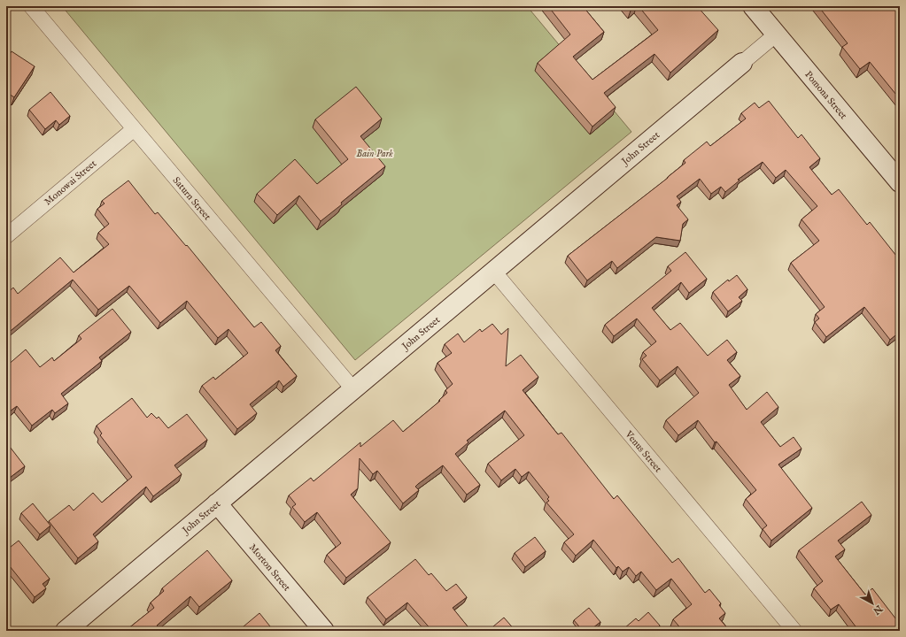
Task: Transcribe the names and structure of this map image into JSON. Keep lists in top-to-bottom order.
{
  "streets": {
    "street": [
      "Pomona Street",
      "John Street",
      "Monowai Street",
      "Saturn Street",
      "Venus Street",
      "Morton Street"
    ]
  },
  "crossings": [
    ["Pomona Street", "John Street"],
    ["John Street", "Saturn Street"],
    ["John Street", "Venus Street"],
    ["John Street", "Morton Street"],
    ["Monowai Street", "Saturn Street"]
  ],
  "parks": ["Bain Park"],
  "north": "bottom right"
}
